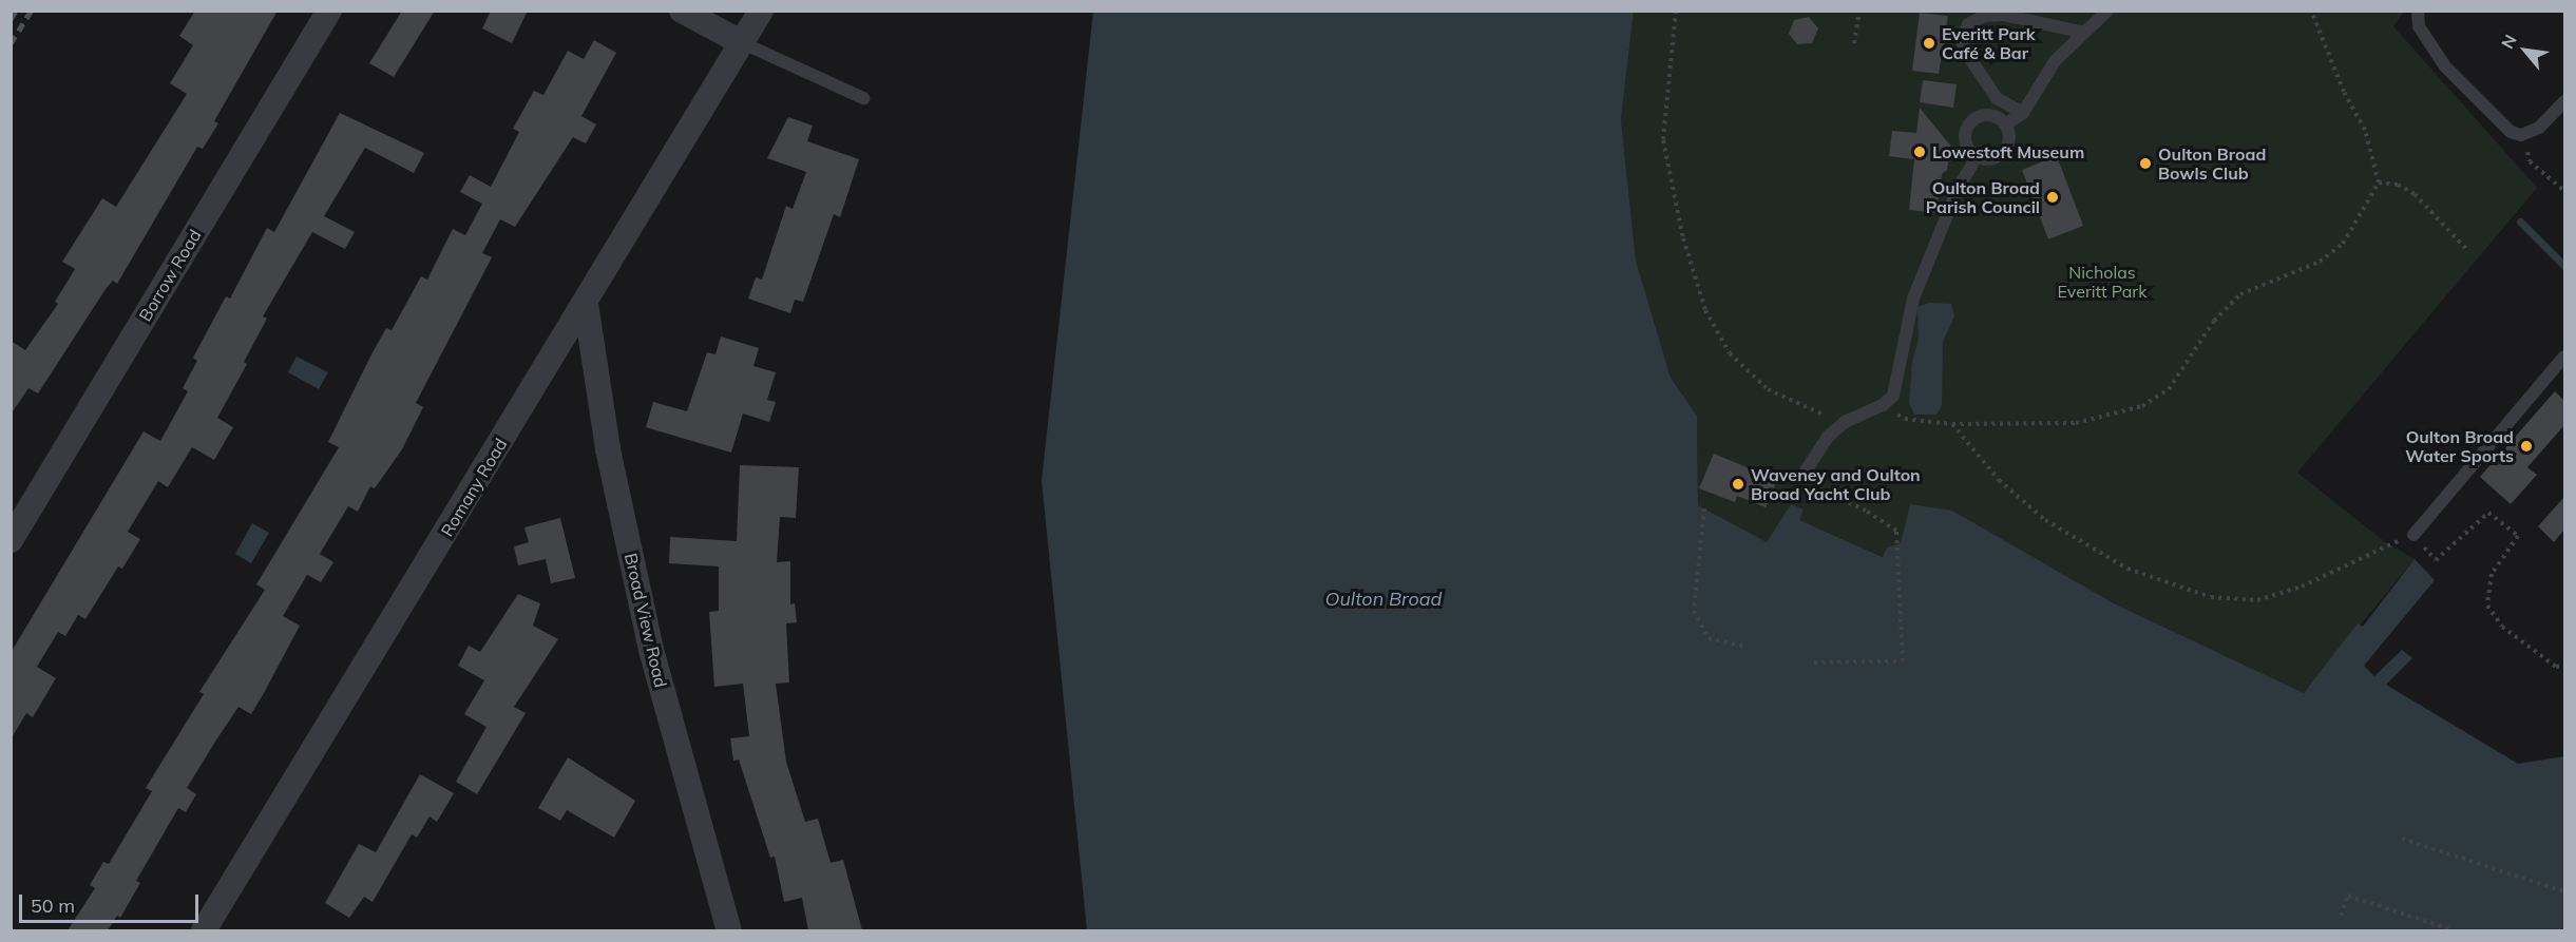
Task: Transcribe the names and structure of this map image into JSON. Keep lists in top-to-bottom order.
{
  "streets": {
    "street": ["Borrow Road", "Romany Road", "Broad View Road"]
  },
  "crossings": [
    ["Romany Road", "Broad View Road"]
  ],
  "water": ["Oulton Broad"],
  "parks": ["Nicholas Everitt Park"],
  "places": [
    "Everitt Park Café & Bar",
    "Lowestoft Museum",
    "Oulton Broad Bowls Club",
    "Oulton Broad Parish Council",
    "Oulton Broad Water Sports",
    "Waveney and Oulton Broad Yacht Club"
  ],
  "scale_bar": "50 m",
  "north": "top left"
}
